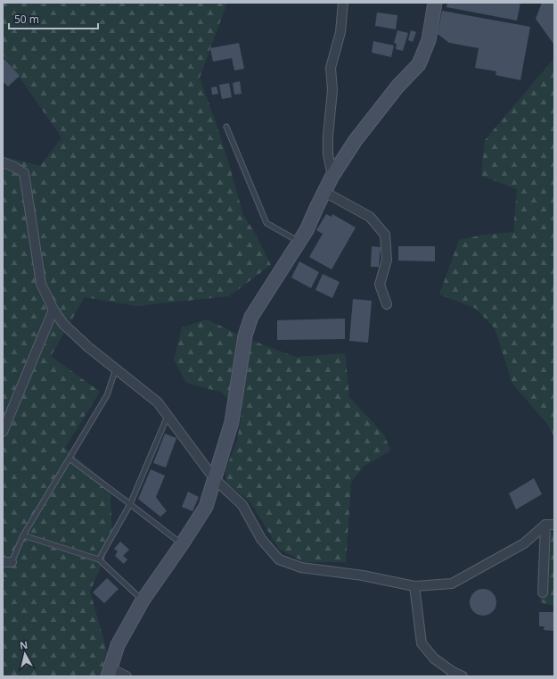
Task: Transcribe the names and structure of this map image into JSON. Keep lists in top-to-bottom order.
{
  "scale_bar": "50 m",
  "north": "top"
}
